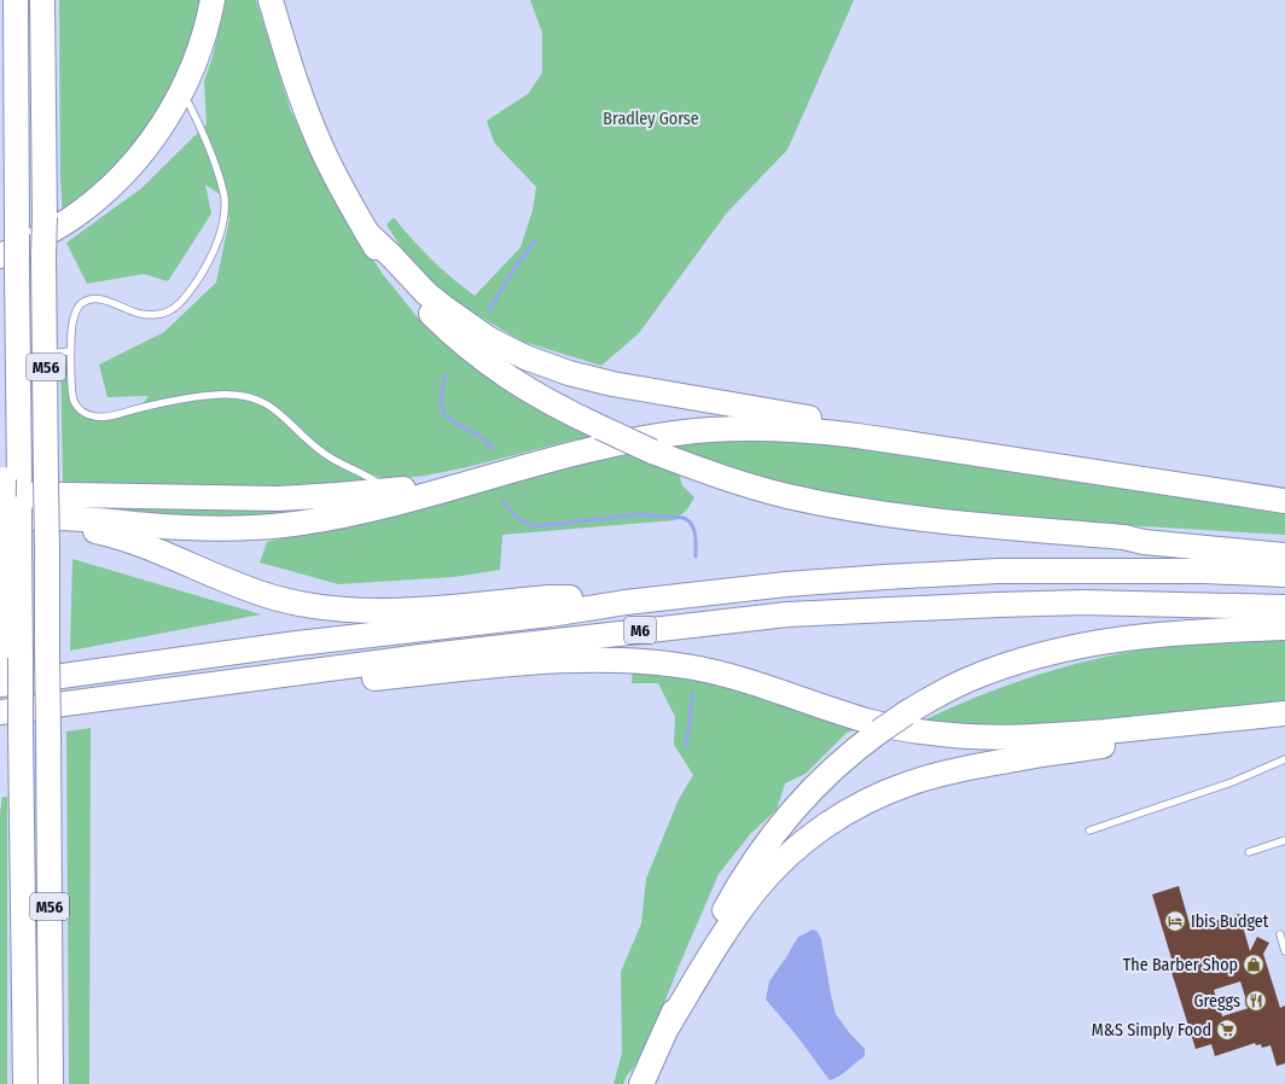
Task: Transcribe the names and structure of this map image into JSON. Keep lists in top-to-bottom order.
{
  "streets": {
    "highway": ["M56", "M6"]
  },
  "parks": ["Bradley Gorse"],
  "places": {
    "hotel": ["Ibis Budget"],
    "shop": ["The Barber Shop"],
    "restaurant": ["Greggs"],
    "supermarket": ["M&S Simply Food"]
  }
}
